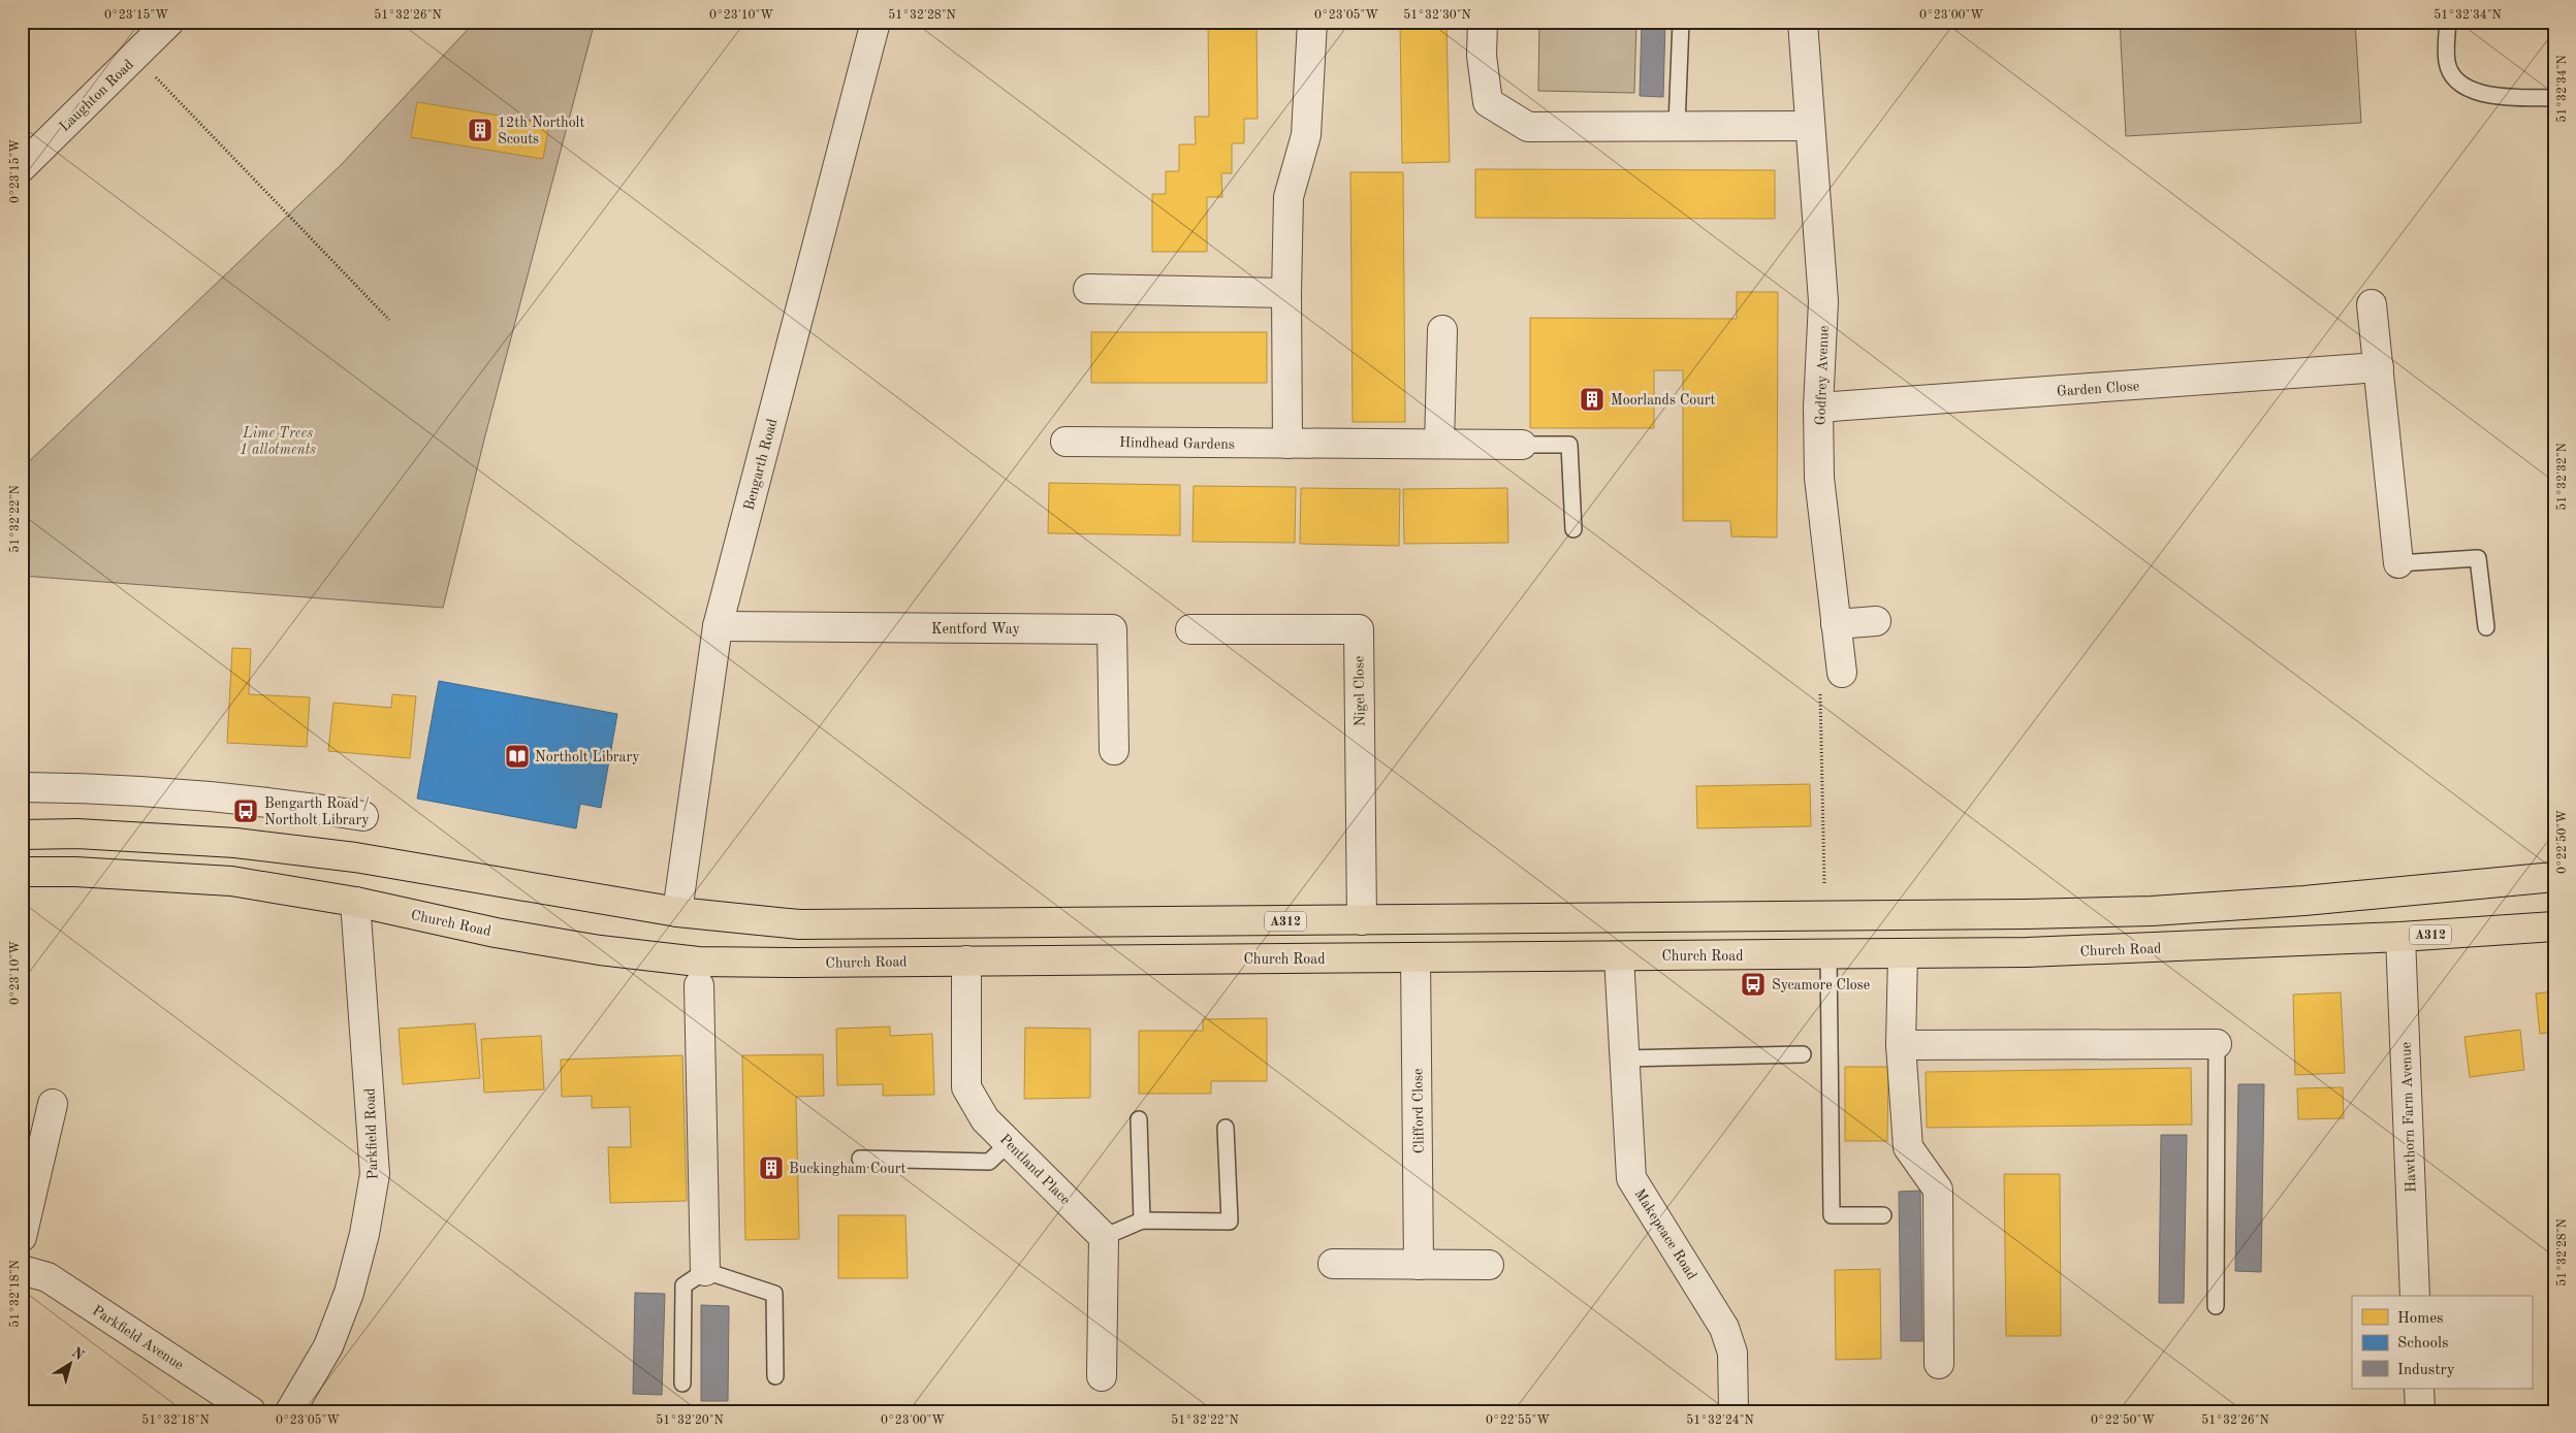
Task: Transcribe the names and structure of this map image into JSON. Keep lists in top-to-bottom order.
{
  "streets": {
    "highway": ["A312", "Church Road"],
    "street": [
      "Laughton Road",
      "Godfrey Avenue",
      "Garden Close",
      "Hindhead Gardens",
      "Bengarth Road",
      "Kentford Way",
      "Nigel Close",
      "Clifford Close",
      "Hawthorn Farm Avenue",
      "Parkfield Road",
      "Pentland Place",
      "Makepeace Road",
      "Parkfield Avenue"
    ]
  },
  "crossings": [
    ["Godfrey Avenue", "Garden Close"],
    ["Bengarth Road", "Kentford Way"],
    ["Bengarth Road", "A312"],
    ["Nigel Close", "A312"],
    ["Church Road", "Clifford Close"],
    ["Church Road", "Hawthorn Farm Avenue"],
    ["Church Road", "Parkfield Road"],
    ["Church Road", "Pentland Place"],
    ["Church Road", "Makepeace Road"]
  ],
  "parks": ["Lime Trees 1 allotments"],
  "places": {
    "building": ["12th Northolt Scouts", "Moorlands Court", "Buckingham Court"],
    "library": ["Northolt Library"],
    "bus stop": ["Bengarth Road / Northolt Library", "Sycamore Close"]
  },
  "legend": ["Homes", "Schools", "Industry"],
  "north": "top right",
  "coordinates": [
    "0°23'15\"W",
    "51°32'26\"N",
    "0°23'10\"W",
    "51°32'28\"N",
    "0°23'05\"W",
    "51°32'30\"N",
    "0°23'00\"W",
    "51°32'34\"N",
    "51°32'32\"N",
    "51°32'22\"N",
    "0°22'50\"W",
    "51°32'18\"N",
    "51°32'20\"N",
    "0°22'55\"W",
    "51°32'24\"N"
  ]
}
